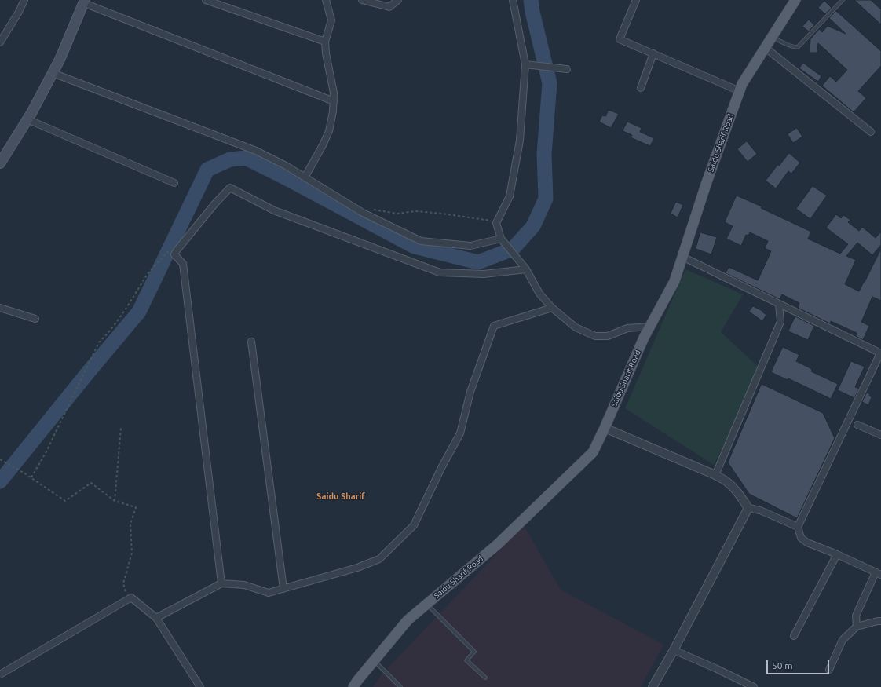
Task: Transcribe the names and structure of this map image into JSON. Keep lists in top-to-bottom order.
{
  "streets": {
    "main road": ["Saidu Sharif Road"]
  },
  "districts": ["Saidu Sharif"],
  "scale_bar": "50 m"
}
